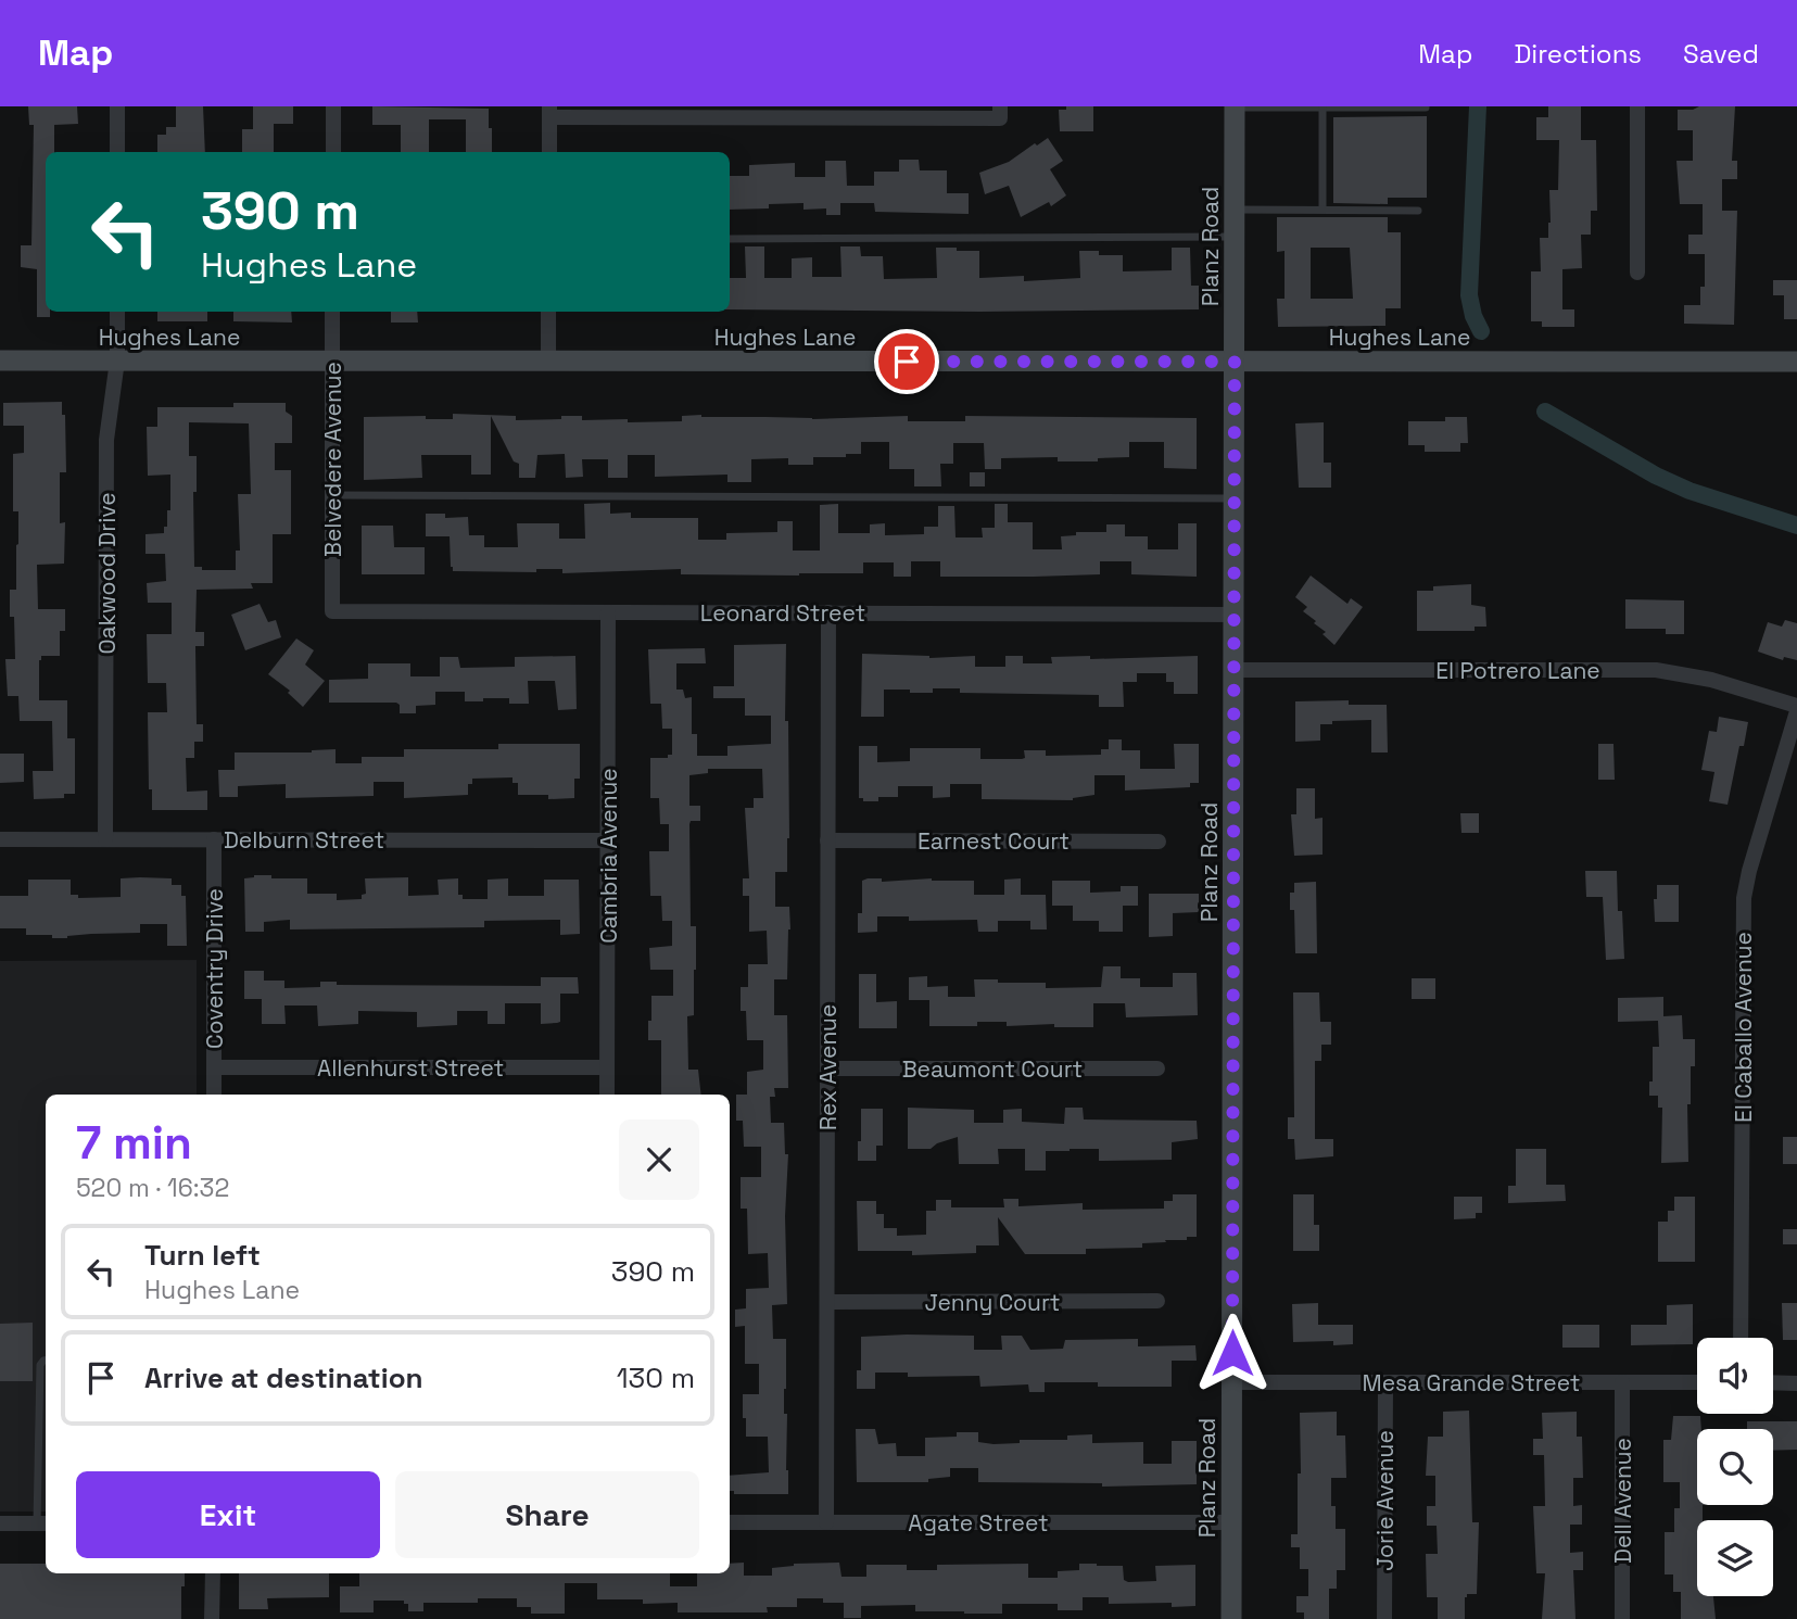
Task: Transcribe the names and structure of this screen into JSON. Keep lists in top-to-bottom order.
{
  "streets": {
    "street": [
      "Planz Road",
      "Hughes Lane",
      "Belvedere Avenue",
      "Oakwood Drive",
      "Leonard Street",
      "El Potrero Lane",
      "Delburn Street",
      "Earnest Court",
      "Cambria Avenue",
      "Coventry Drive",
      "El Caballo Avenue",
      "Allenhurst Street",
      "Rex Avenue",
      "Beaumont Court",
      "Jenny Court",
      "Mesa Grande Street",
      "Jorie Avenue",
      "Dell Avenue",
      "Agate Street"
    ]
  },
  "crossings": [
    ["Planz Road", "Hughes Lane"],
    ["Planz Road", "Leonard Street"],
    ["Planz Road", "El Potrero Lane"],
    ["Planz Road", "Mesa Grande Street"],
    ["Planz Road", "Agate Street"],
    ["Hughes Lane", "Belvedere Avenue"],
    ["Hughes Lane", "Oakwood Drive"],
    ["Belvedere Avenue", "Leonard Street"],
    ["Oakwood Drive", "Delburn Street"],
    ["Leonard Street", "Cambria Avenue"],
    ["Leonard Street", "Rex Avenue"],
    ["El Potrero Lane", "El Caballo Avenue"],
    ["Delburn Street", "Cambria Avenue"],
    ["Delburn Street", "Coventry Drive"],
    ["Earnest Court", "Rex Avenue"],
    ["Cambria Avenue", "Allenhurst Street"],
    ["Coventry Drive", "Allenhurst Street"],
    ["Rex Avenue", "Beaumont Court"],
    ["Rex Avenue", "Jenny Court"],
    ["Rex Avenue", "Agate Street"],
    ["Mesa Grande Street", "Jorie Avenue"],
    ["Mesa Grande Street", "Dell Avenue"]
  ],
  "page": {
    "header": "Map",
    "nav": ["Map", "Directions", "Saved"],
    "turn": ["390 m", "Hughes Lane"],
    "heading": ["7 min", "520 m · 16:32"],
    "list": [
      {
        "name": "Turn left",
        "note": "Hughes Lane",
        "value": "390 m"
      },
      {
        "name": "Arrive at destination",
        "value": "130 m"
      }
    ],
    "buttons": ["Exit", "Share"]
  }
}
